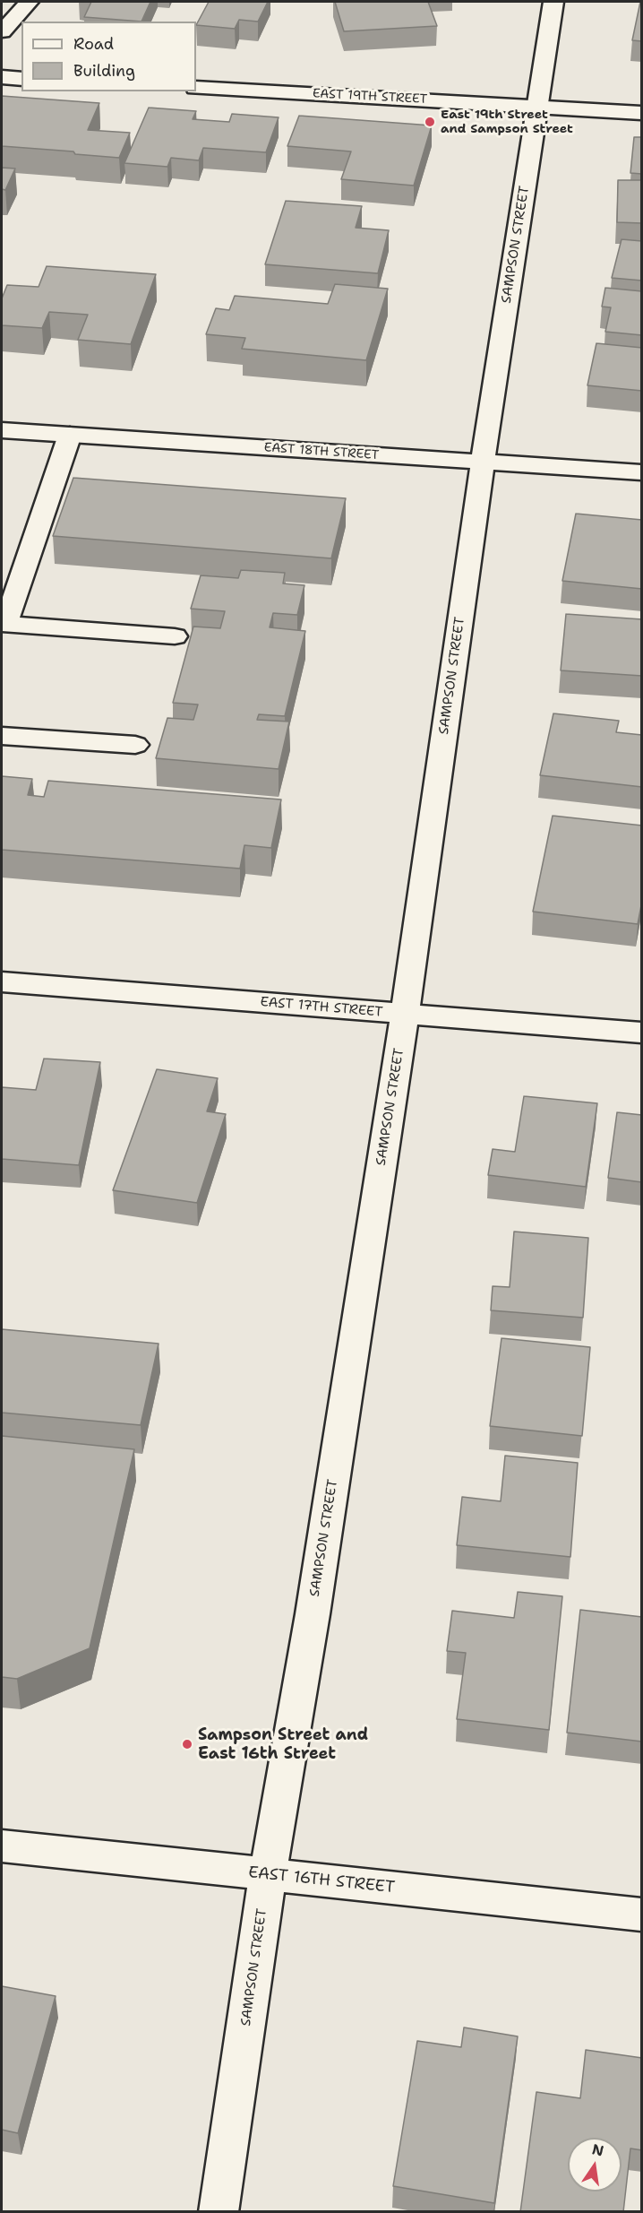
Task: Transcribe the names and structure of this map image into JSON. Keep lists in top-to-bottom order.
{
  "streets": {
    "street": [
      "EAST 19TH STREET",
      "SAMPSON STREET",
      "EAST 18TH STREET",
      "EAST 17TH STREET",
      "EAST 16TH STREET"
    ]
  },
  "crossings": [
    ["EAST 19TH STREET", "SAMPSON STREET"],
    ["SAMPSON STREET", "EAST 18TH STREET"],
    ["SAMPSON STREET", "EAST 17TH STREET"],
    ["SAMPSON STREET", "EAST 16TH STREET"]
  ],
  "places": ["East 19th Street and Sampson Street", "Sampson Street and East 16th Street"],
  "legend": ["Road", "Building"],
  "north": "top"
}
